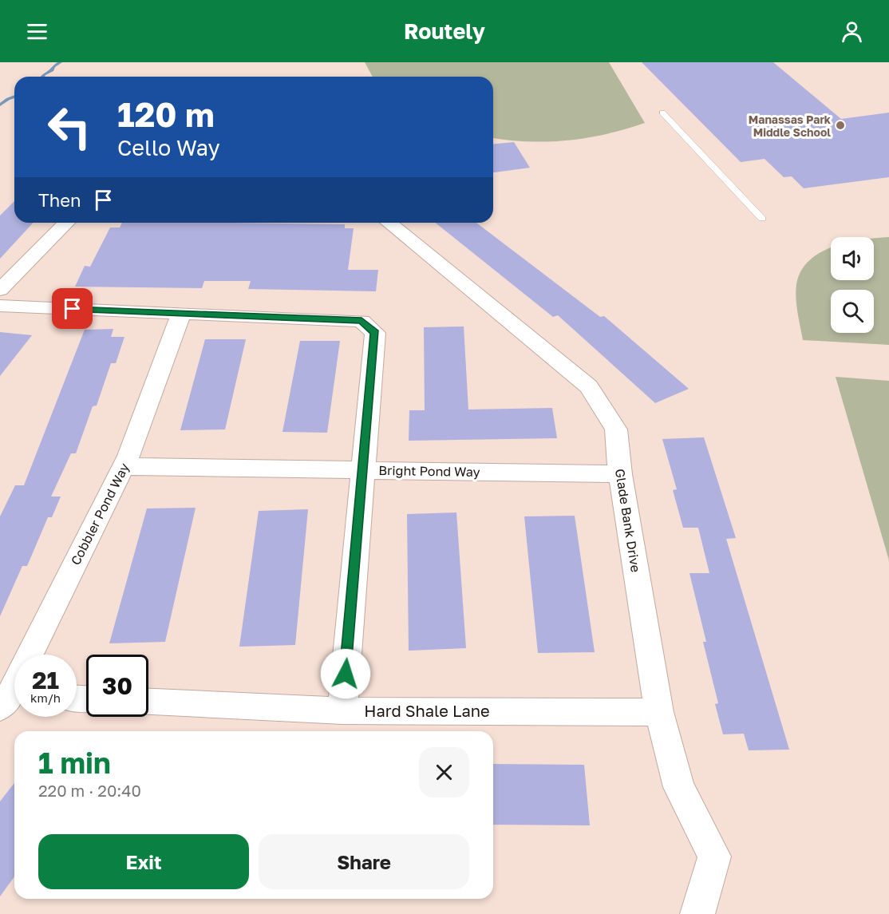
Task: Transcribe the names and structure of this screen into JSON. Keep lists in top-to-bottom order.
{
  "streets": {
    "street": [
      "Bright Pond Way",
      "Cobbler Pond Way",
      "Glade Bank Drive",
      "Hard Shale Lane"
    ]
  },
  "crossings": [
    ["Bright Pond Way", "Cobbler Pond Way"],
    ["Bright Pond Way", "Glade Bank Drive"],
    ["Glade Bank Drive", "Hard Shale Lane"]
  ],
  "places": ["Manassas Park Middle School"],
  "page": {
    "header": "Routely",
    "turn": ["120 m", "Cello Way"],
    "then": "Then",
    "speed": "21 km/h",
    "limit": "30",
    "heading": ["1 min", "220 m · 20:40"],
    "buttons": ["Exit", "Share"]
  }
}
